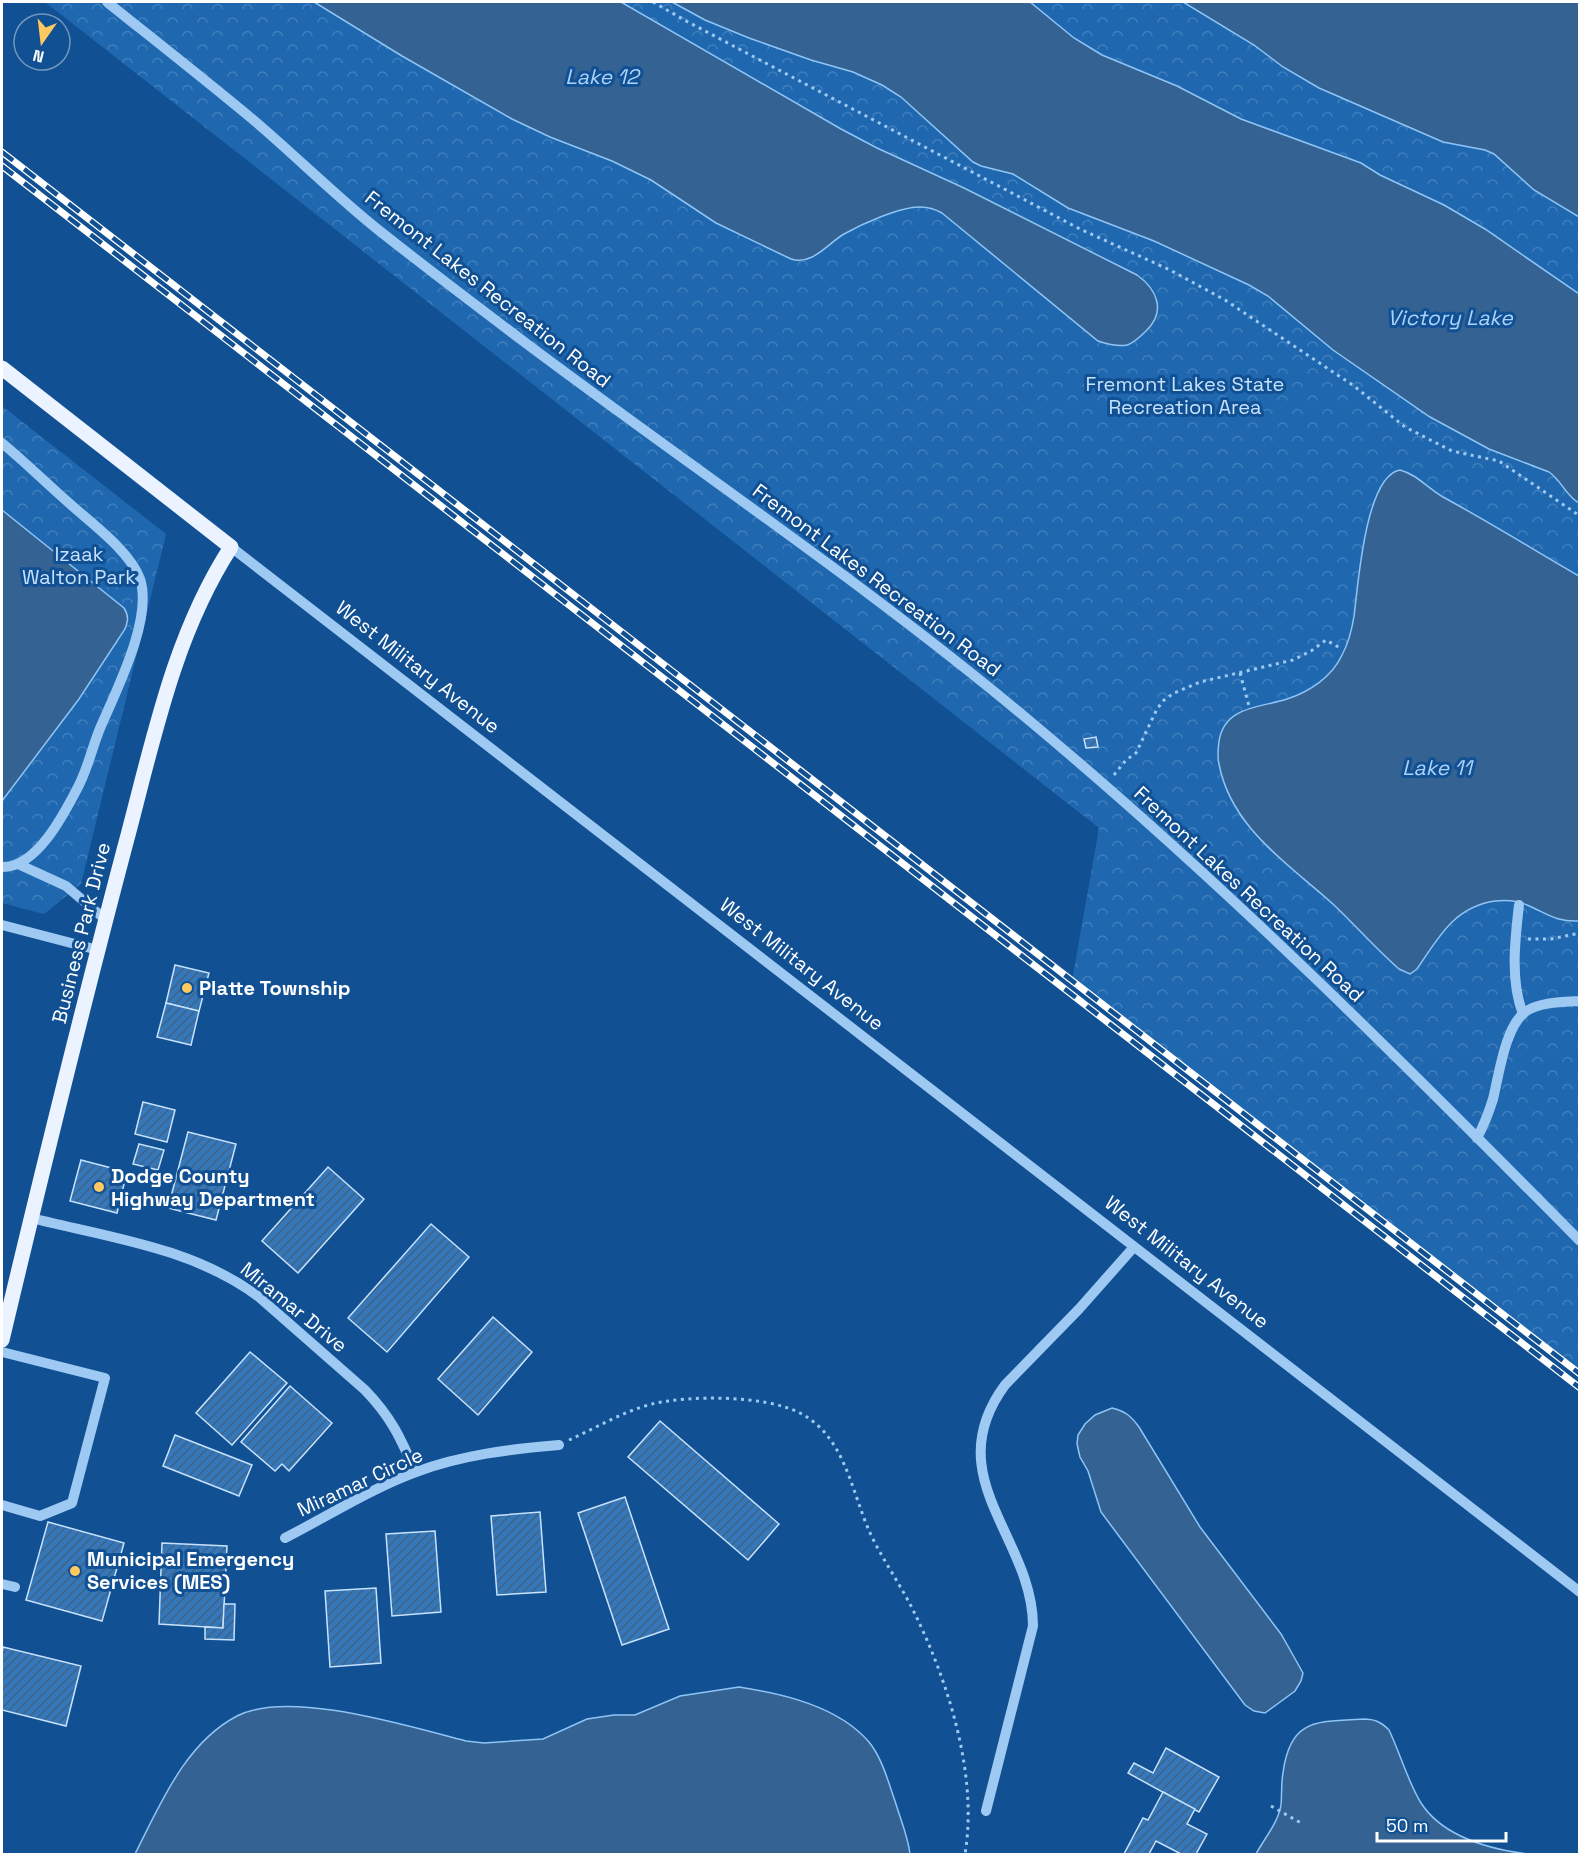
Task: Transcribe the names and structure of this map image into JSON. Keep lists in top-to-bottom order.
{
  "streets": {
    "main road": ["West Military Avenue", "Business Park Drive"],
    "street": ["Fremont Lakes Recreation Road", "Miramar Drive", "Miramar Circle"]
  },
  "crossings": [
    ["West Military Avenue", "Business Park Drive"],
    ["Business Park Drive", "Miramar Drive"],
    ["Miramar Drive", "Miramar Circle"]
  ],
  "water": ["Lake 12", "Victory Lake", "Lake 11"],
  "parks": ["Fremont Lakes State Recreation Area", "Izaak Walton Park"],
  "places": ["Platte Township", "Dodge County Highway Department", "Municipal Emergency Services (MES)"],
  "scale_bar": "50 m",
  "north": "bottom"
}
